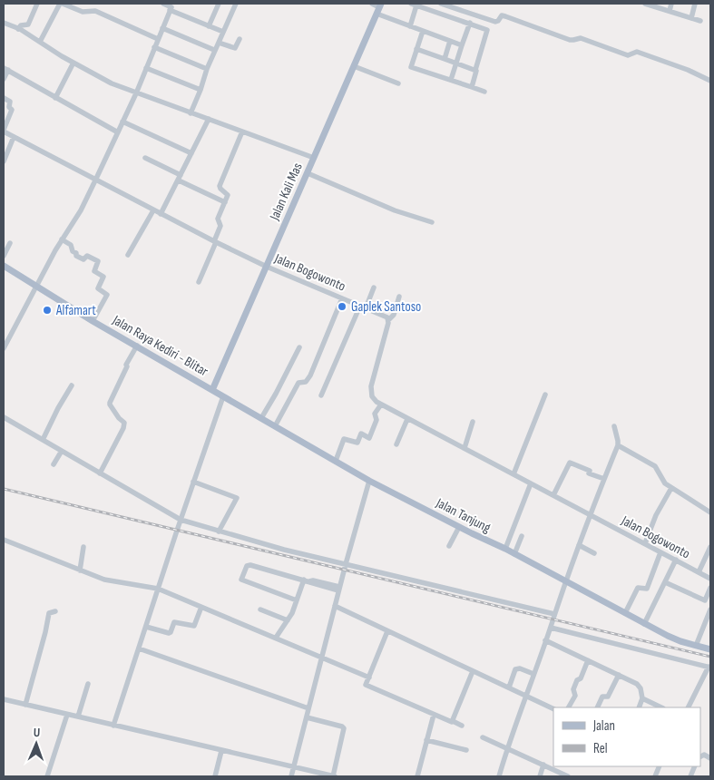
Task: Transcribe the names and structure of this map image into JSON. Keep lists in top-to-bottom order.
{
  "streets": {
    "main road": ["Jalan Kali Mas", "Jalan Raya Kediri - Blitar", "Jalan Tanjung"],
    "street": ["Jalan Bogowonto"]
  },
  "crossings": [
    ["Jalan Kali Mas", "Jalan Bogowonto"],
    ["Jalan Kali Mas", "Jalan Raya Kediri - Blitar"],
    ["Jalan Kali Mas", "Jalan Tanjung"],
    ["Jalan Raya Kediri - Blitar", "Jalan Tanjung"]
  ],
  "places": ["Gaplek Santoso", "Alfamart"],
  "legend": ["Jalan", "Rel"],
  "north": "top"
}
